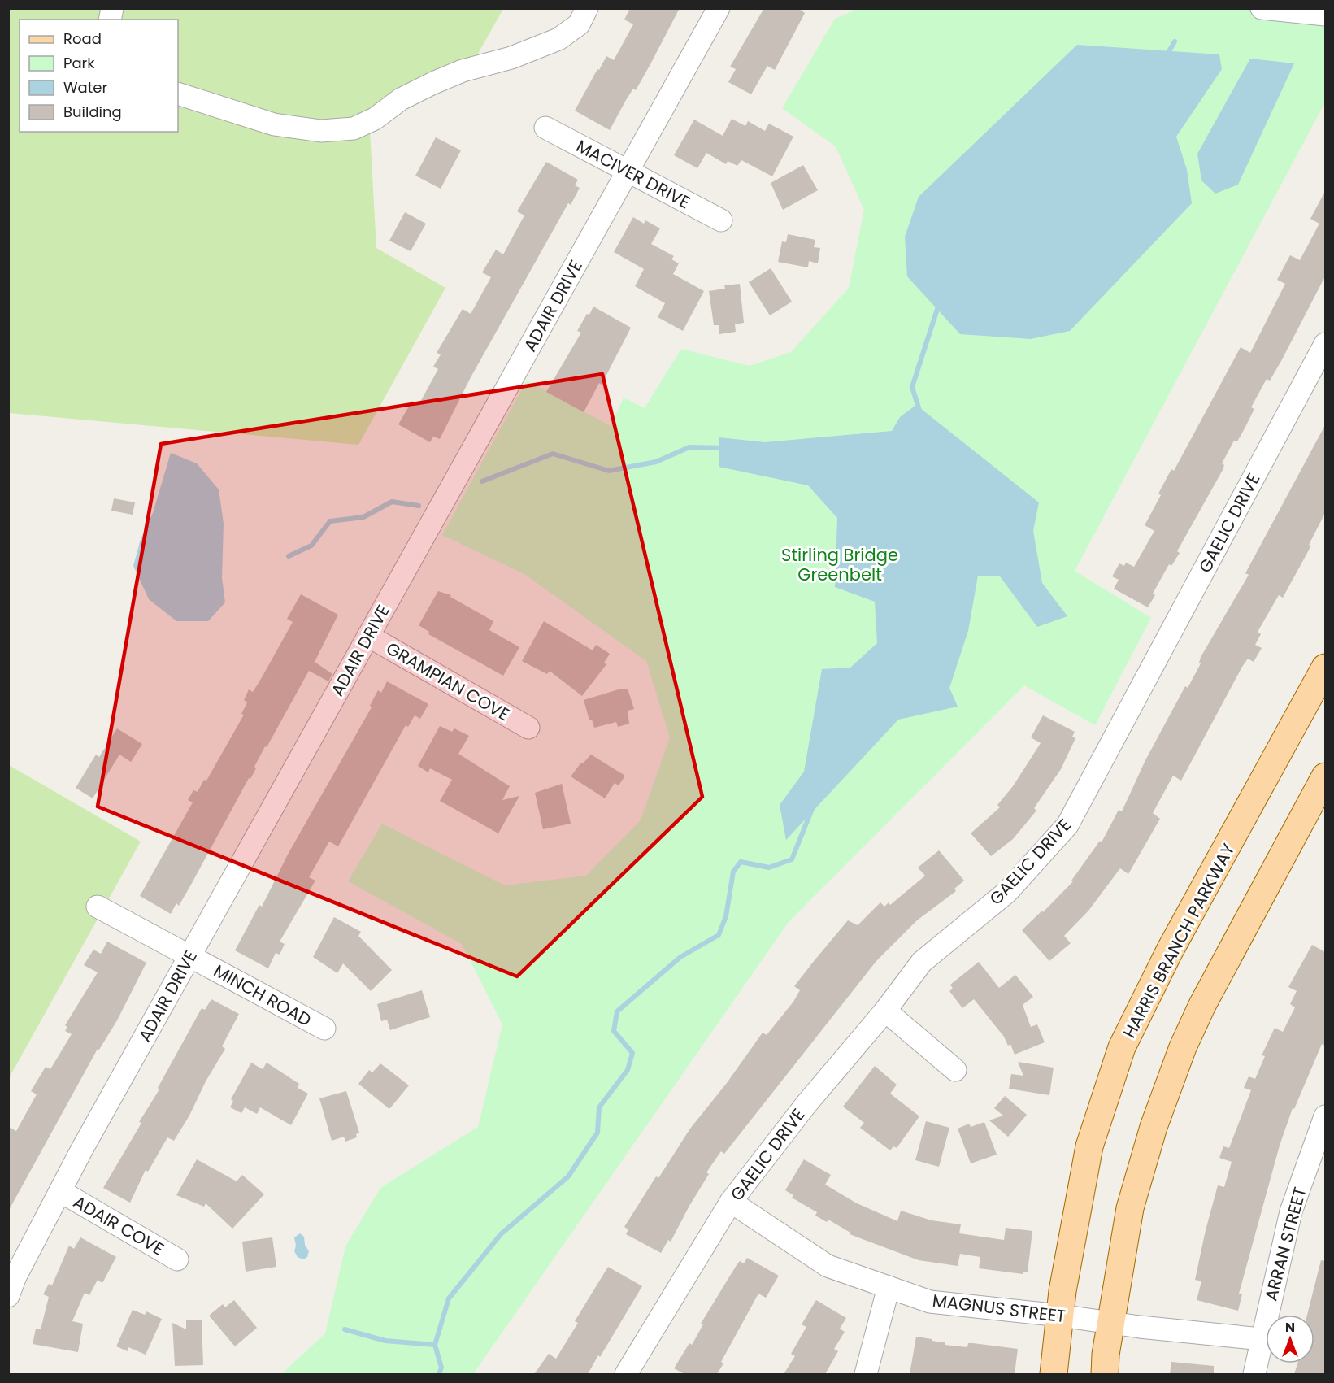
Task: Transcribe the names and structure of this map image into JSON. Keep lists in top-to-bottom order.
{
  "streets": {
    "main road": ["HARRIS BRANCH PARKWAY"],
    "street": [
      "MACIVER DRIVE",
      "ADAIR DRIVE",
      "GAELIC DRIVE",
      "GRAMPIAN COVE",
      "MINCH ROAD",
      "ADAIR COVE",
      "ARRAN STREET",
      "MAGNUS STREET"
    ]
  },
  "crossings": [
    ["MACIVER DRIVE", "ADAIR DRIVE"],
    ["ADAIR DRIVE", "GRAMPIAN COVE"],
    ["ADAIR DRIVE", "MINCH ROAD"],
    ["ADAIR DRIVE", "ADAIR COVE"],
    ["GAELIC DRIVE", "MAGNUS STREET"],
    ["HARRIS BRANCH PARKWAY", "MAGNUS STREET"],
    ["ARRAN STREET", "MAGNUS STREET"]
  ],
  "parks": ["Stirling Bridge Greenbelt"],
  "legend": [
    "Road",
    "Park",
    "Water",
    "Building"
  ],
  "north": "top"
}
